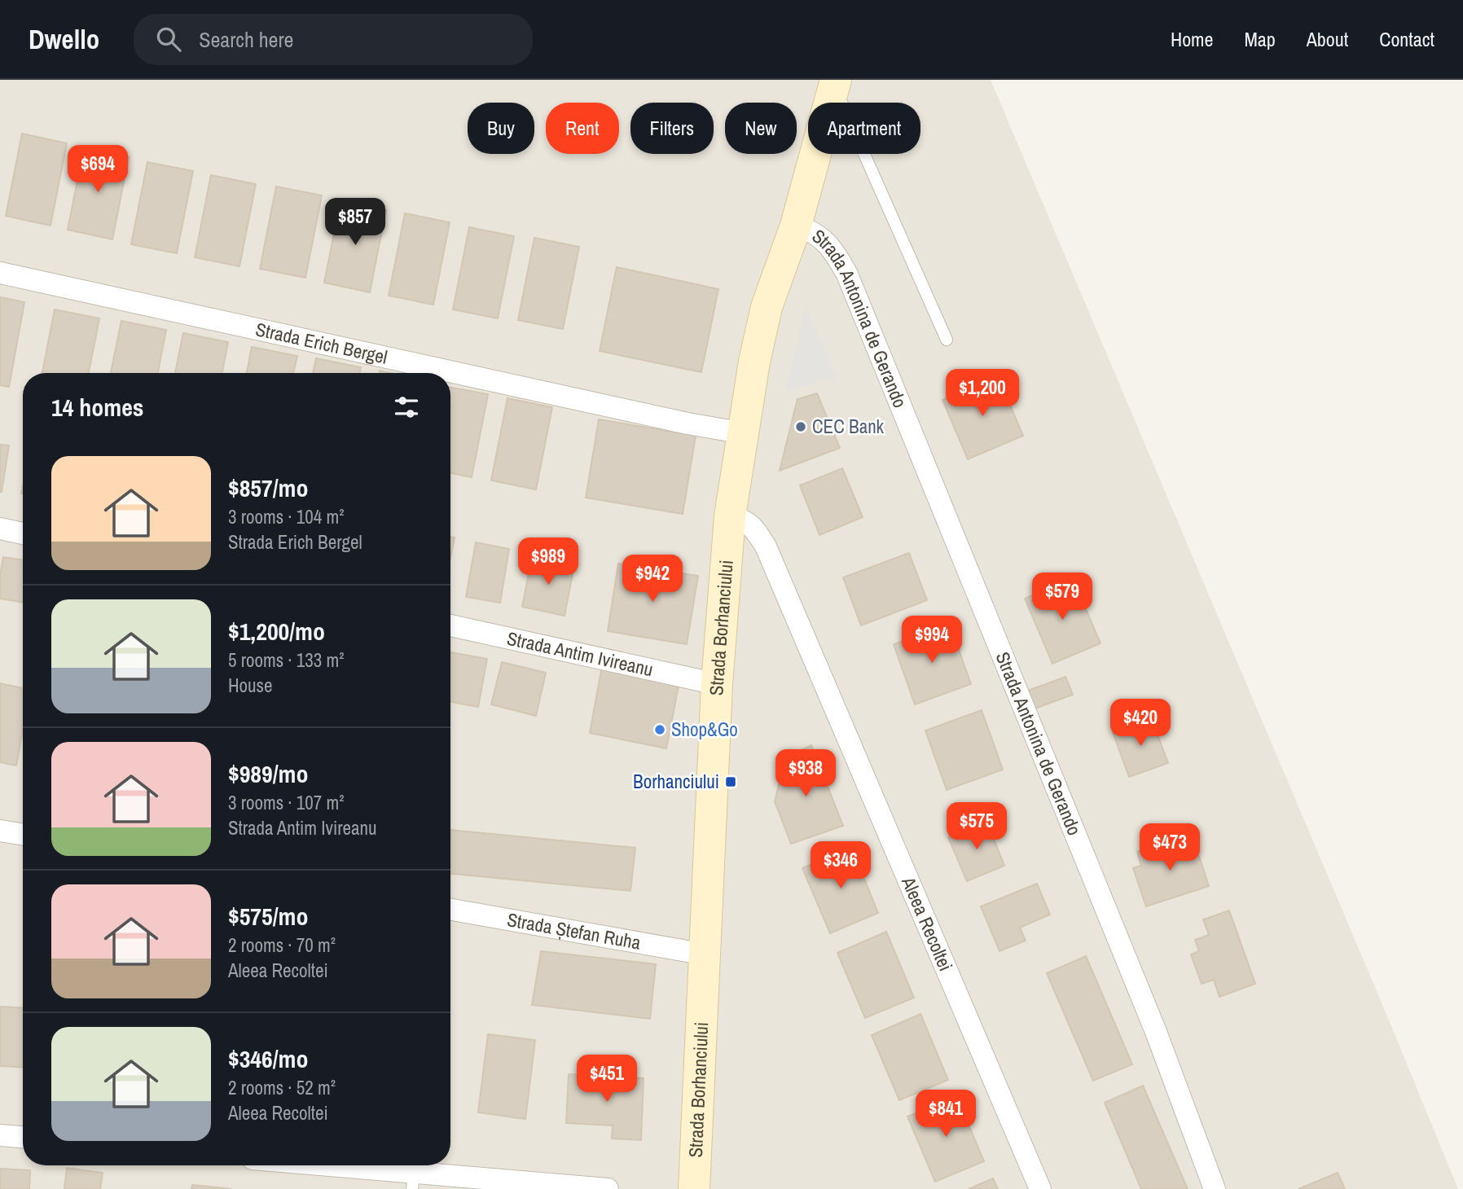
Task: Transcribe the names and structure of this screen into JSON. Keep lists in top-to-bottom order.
{
  "streets": {
    "main road": ["Strada Borhanciului"],
    "street": [
      "Strada Antonina de Gerando",
      "Strada Erich Bergel",
      "Strada Antim Ivireanu",
      "Aleea Recoltei",
      "Strada Ștefan Ruha"
    ]
  },
  "crossings": [
    ["Strada Antonina de Gerando", "Strada Borhanciului"],
    ["Strada Erich Bergel", "Strada Borhanciului"],
    ["Strada Borhanciului", "Strada Antim Ivireanu"],
    ["Strada Borhanciului", "Aleea Recoltei"],
    ["Strada Borhanciului", "Strada Ștefan Ruha"]
  ],
  "places": {
    "other": ["CEC Bank", "Shop&Go"],
    "transit": ["Borhanciului"]
  },
  "page": {
    "header": "Dwello",
    "search": "Search here",
    "nav": [
      "Home",
      "Map",
      "About",
      "Contact"
    ],
    "chip": [
      "Buy",
      "Rent",
      "Filters",
      "New",
      "Apartment"
    ],
    "price": [
      "$694",
      "$857",
      "$1,200",
      "$989",
      "$942",
      "$579",
      "$994",
      "$420",
      "$938",
      "$575",
      "$473",
      "$346",
      "$451",
      "$841"
    ],
    "heading": "14 homes",
    "list": [
      {
        "name": "$857/mo",
        "note": "3 rooms · 104 m² · Strada Erich Bergel"
      },
      {
        "name": "$1,200/mo",
        "note": "5 rooms · 133 m² · House"
      },
      {
        "name": "$989/mo",
        "note": "3 rooms · 107 m² · Strada Antim Ivireanu"
      },
      {
        "name": "$575/mo",
        "note": "2 rooms · 70 m² · Aleea Recoltei"
      },
      {
        "name": "$346/mo",
        "note": "2 rooms · 52 m² · Aleea Recoltei"
      }
    ]
  }
}
